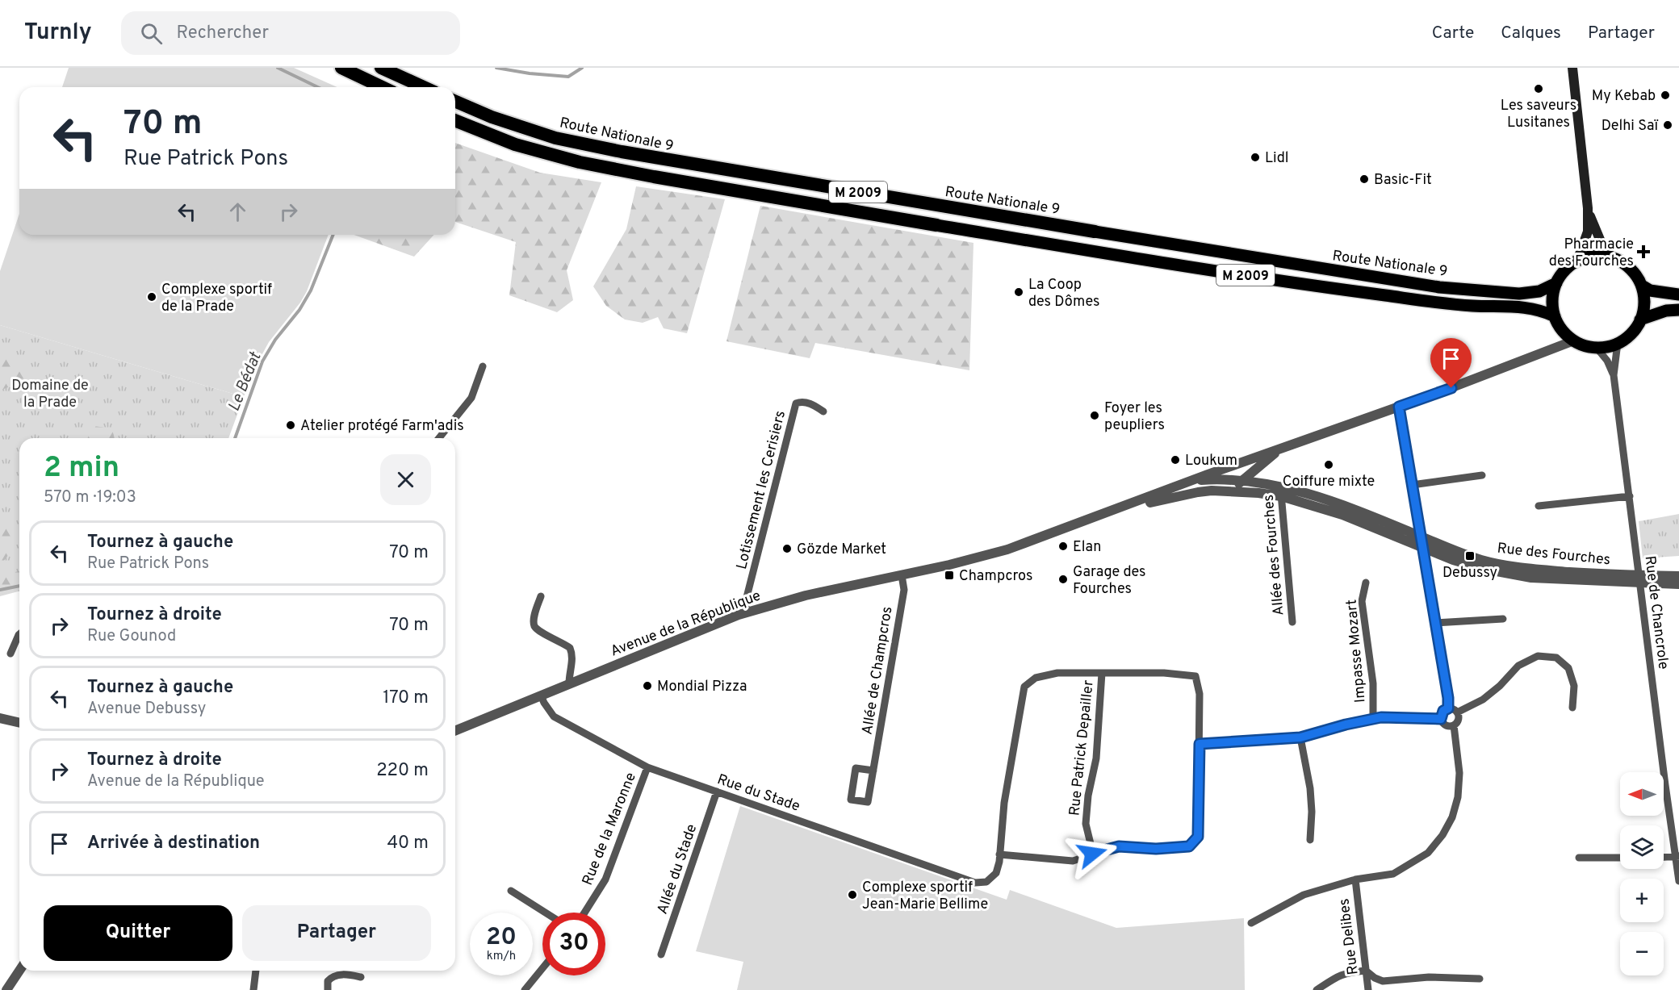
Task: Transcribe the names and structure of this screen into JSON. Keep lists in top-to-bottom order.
{
  "streets": {
    "highway": ["Route Nationale 9", "M 2009"],
    "street": [
      "Lotissement les Cerisiers",
      "Rue des Fourches",
      "Allée des Fourches",
      "Rue de Chancrole",
      "Avenue de la République",
      "Impasse Mozart",
      "Allée de Champcros",
      "Rue Patrick Depailler",
      "Rue du Stade",
      "Rue de la Maronne",
      "Allée du Stade",
      "Rue Delibes"
    ]
  },
  "crossings": [
    ["Route Nationale 9", "M 2009"],
    ["Route Nationale 9", "Rue de Chancrole"],
    ["M 2009", "Rue de Chancrole"],
    ["Lotissement les Cerisiers", "Avenue de la République"],
    ["Rue des Fourches", "Allée des Fourches"],
    ["Rue des Fourches", "Rue de Chancrole"],
    ["Rue des Fourches", "Avenue de la République"],
    ["Avenue de la République", "Allée de Champcros"],
    ["Avenue de la République", "Rue du Stade"],
    ["Rue du Stade", "Rue de la Maronne"],
    ["Rue du Stade", "Allée du Stade"]
  ],
  "water": ["Le Bédat"],
  "parks": ["Domaine de la Prade"],
  "places": {
    "other": [
      "Les saveurs Lusitanes",
      "My Kebab",
      "Delhi Saï",
      "Lidl",
      "Basic-Fit",
      "La Coop des Dômes",
      "Complexe sportif de la Prade",
      "Foyer les peupliers",
      "Atelier protégé Farm'adis",
      "Loukum",
      "Coiffure mixte",
      "Elan",
      "Gözde Market",
      "Garage des Fourches",
      "Mondial Pizza",
      "Complexe sportif Jean-Marie Bellime"
    ],
    "health": ["Pharmacie des Fourches"],
    "transit": ["Debussy", "Champcros"]
  },
  "north": "left",
  "page": {
    "header": "Turnly",
    "search": "Rechercher",
    "nav": ["Carte", "Calques", "Partager"],
    "turn": ["70 m", "Rue Patrick Pons"],
    "heading": ["2 min", "570 m · 19:03"],
    "list": [
      {
        "name": "Tournez à gauche",
        "note": "Rue Patrick Pons",
        "value": "70 m"
      },
      {
        "name": "Tournez à droite",
        "note": "Rue Gounod",
        "value": "70 m"
      },
      {
        "name": "Tournez à gauche",
        "note": "Avenue Debussy",
        "value": "170 m"
      },
      {
        "name": "Tournez à droite",
        "note": "Avenue de la République",
        "value": "220 m"
      },
      {
        "name": "Arrivée à destination",
        "value": "40 m"
      }
    ],
    "map_buttons": ["+", "−"],
    "buttons": ["Quitter", "Partager"],
    "speed": "20 km/h",
    "limit": "30"
  }
}
